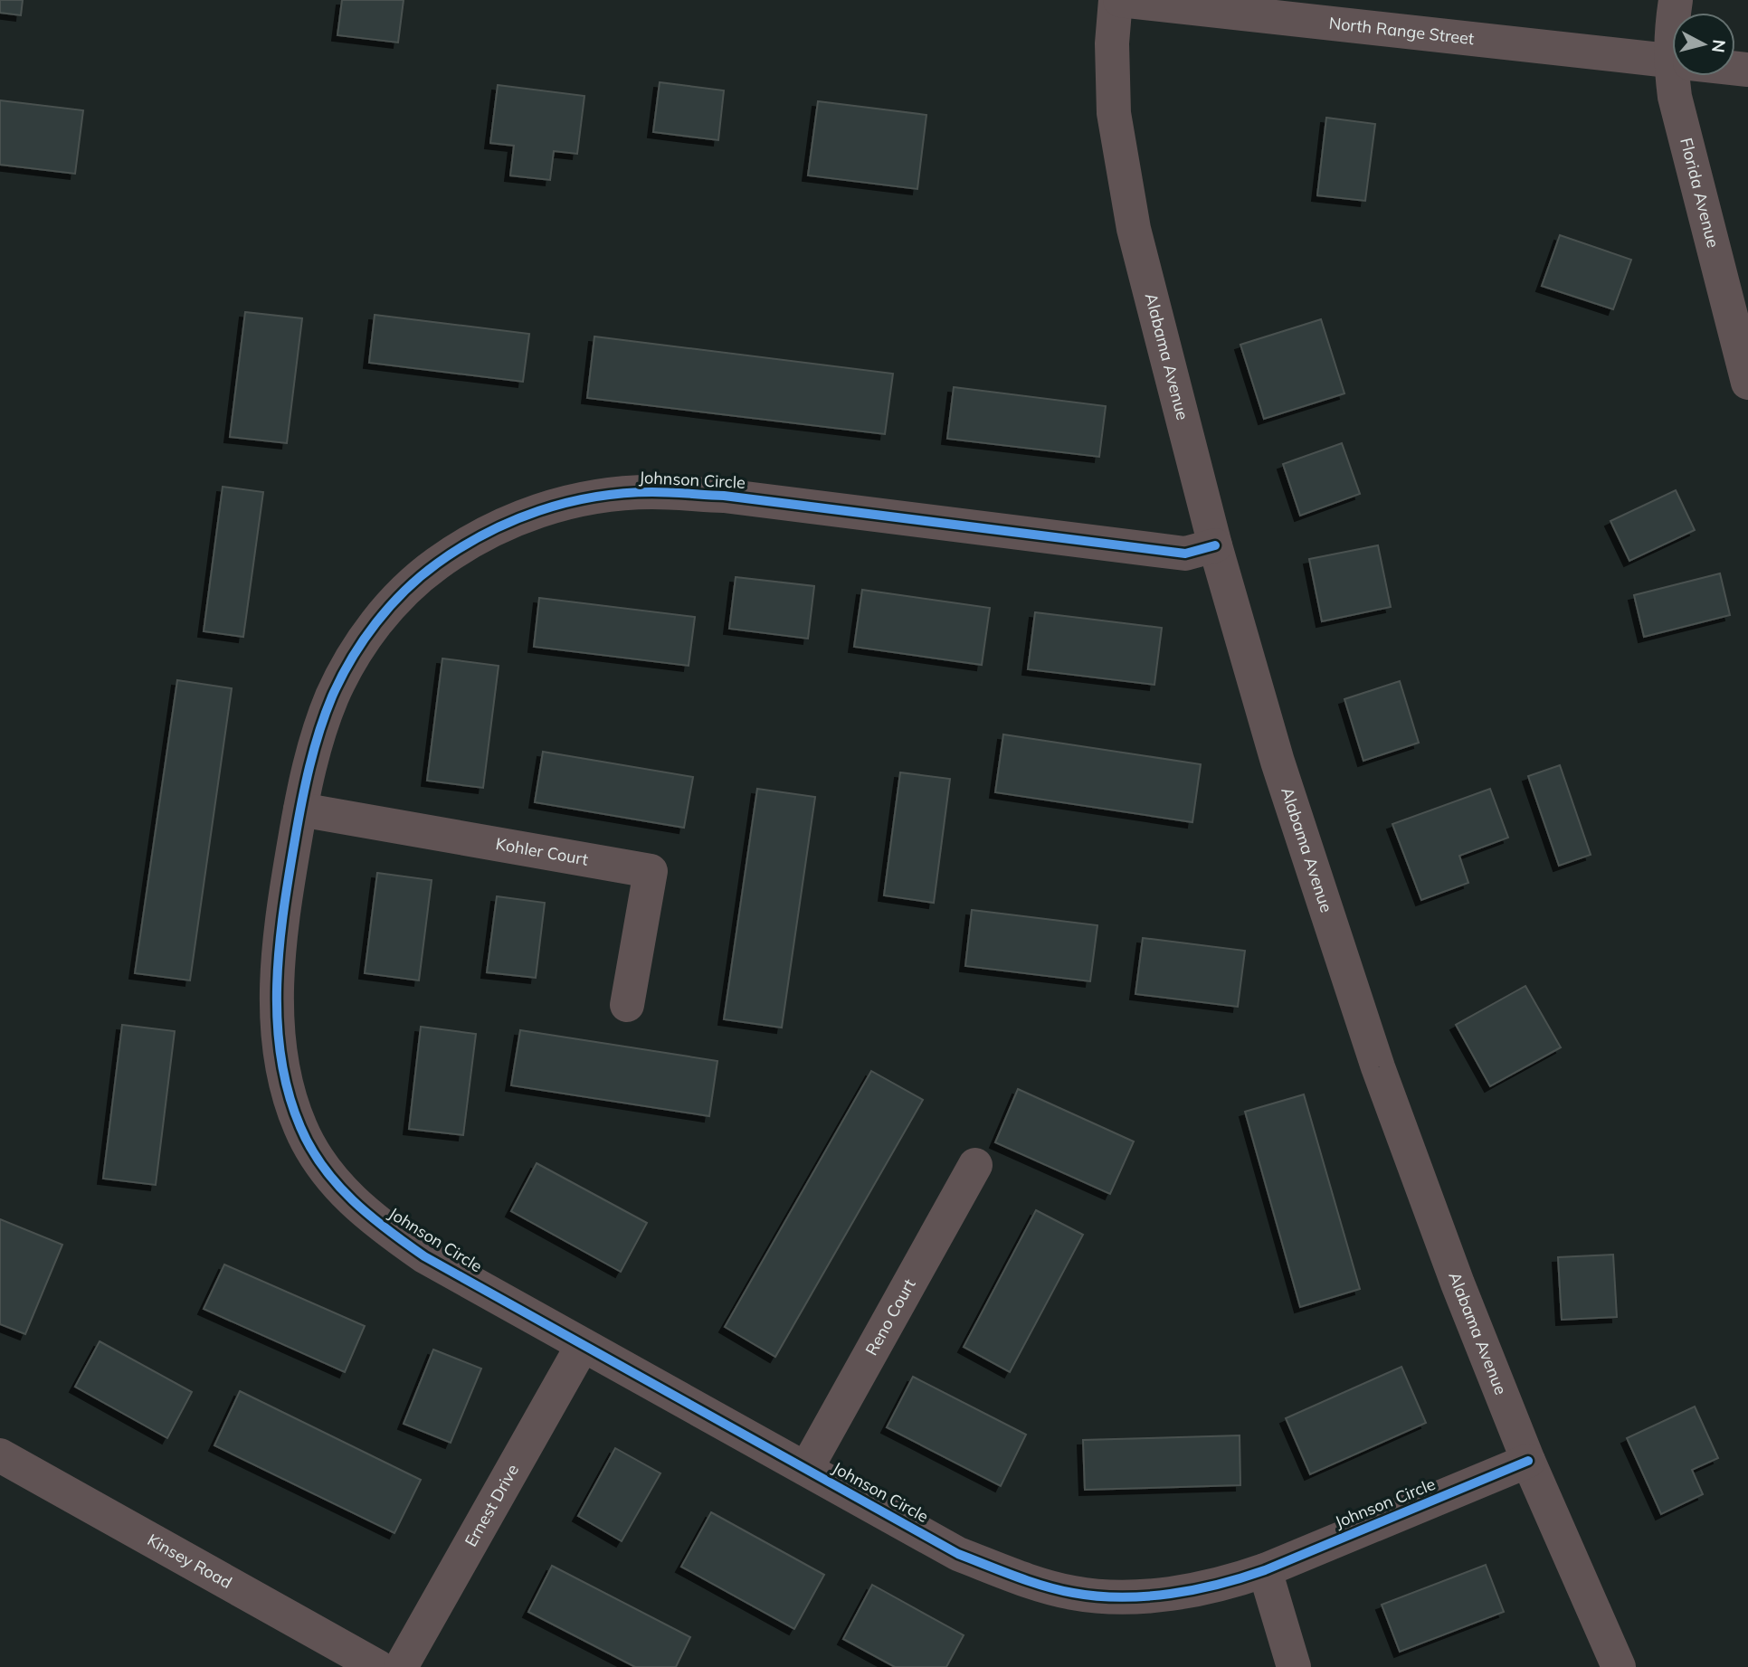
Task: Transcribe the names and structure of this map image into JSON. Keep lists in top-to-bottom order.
{
  "streets": {
    "street": [
      "North Range Street",
      "Florida Avenue",
      "Alabama Avenue",
      "Johnson Circle",
      "Kohler Court",
      "Reno Court",
      "Ernest Drive",
      "Kinsey Road"
    ]
  },
  "crossings": [
    ["North Range Street", "Alabama Avenue"],
    ["Alabama Avenue", "Johnson Circle"],
    ["Johnson Circle", "Kohler Court"],
    ["Johnson Circle", "Reno Court"],
    ["Johnson Circle", "Ernest Drive"]
  ],
  "north": "right"
}
